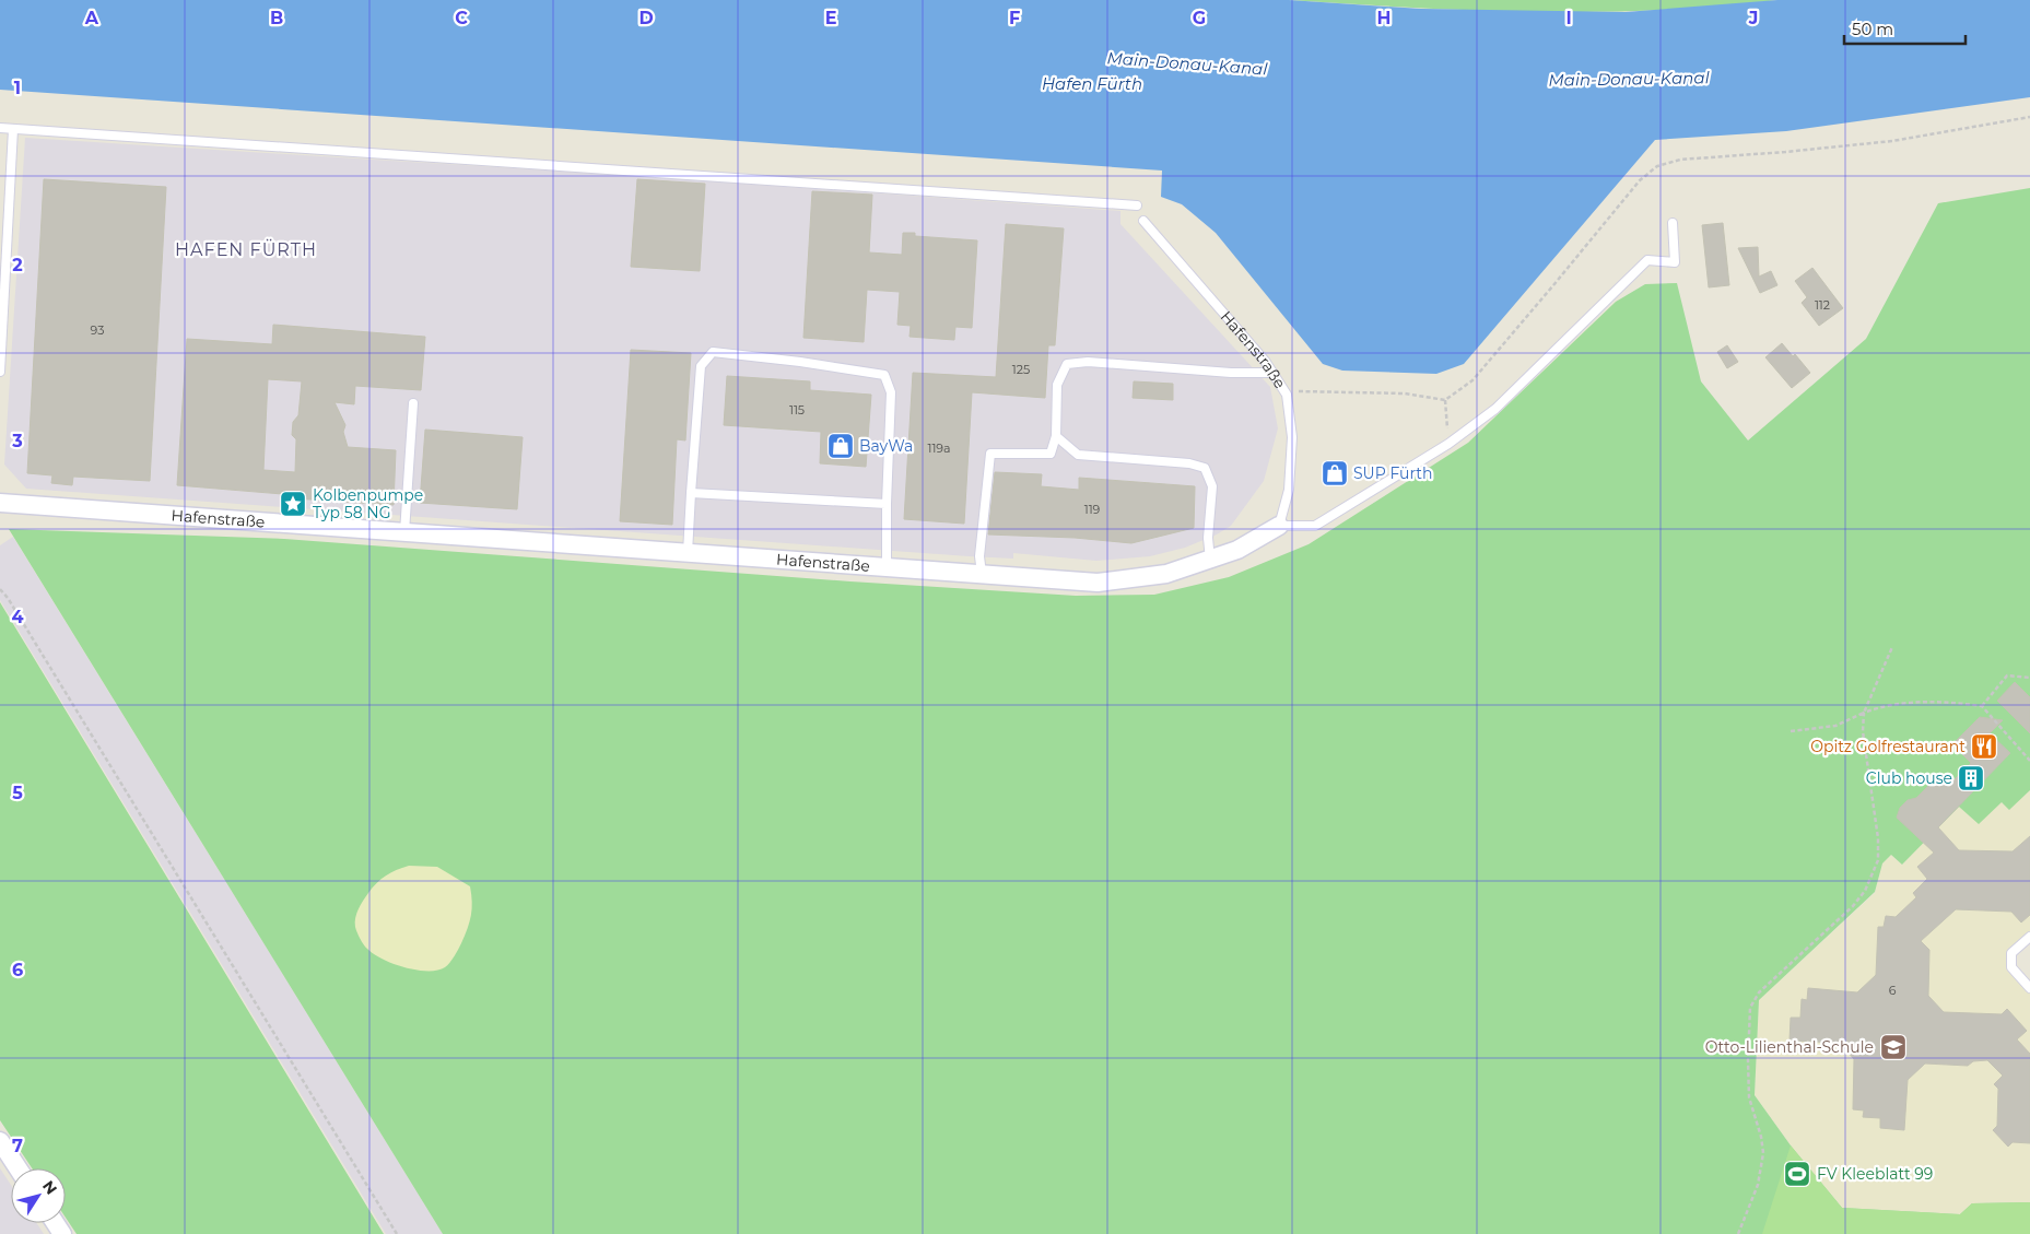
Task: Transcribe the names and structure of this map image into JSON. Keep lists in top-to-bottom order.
{
  "streets": {
    "street": ["Hafenstraße"]
  },
  "districts": ["HAFEN FÜRTH"],
  "water": ["Main-Donau-Kanal", "Hafen Fürth"],
  "places": {
    "shop": ["BayWa", "SUP Fürth"],
    "place": ["Kolbenpumpe Typ 58 NG"],
    "restaurant": ["Opitz Golfrestaurant"],
    "building": ["Club house"],
    "school or university": ["Otto-Lilienthal-Schule"],
    "sports": ["FV Kleeblatt 99"]
  },
  "house_numbers": [
    "112",
    "93",
    "125",
    "115",
    "119a",
    "119",
    "6"
  ],
  "scale_bar": "50 m",
  "north": "top right",
  "grid": {
    "columns": [
      "A",
      "B",
      "C",
      "D",
      "E",
      "F",
      "G",
      "H",
      "I",
      "J"
    ],
    "rows": [
      "1",
      "2",
      "3",
      "4",
      "5",
      "6",
      "7"
    ]
  }
}
